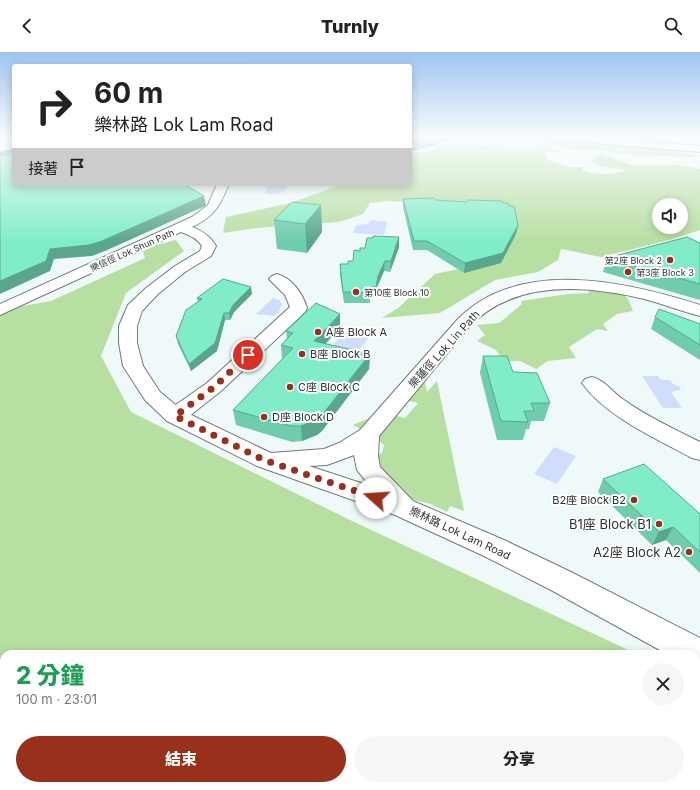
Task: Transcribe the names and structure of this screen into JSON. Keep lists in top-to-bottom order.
{
  "streets": {
    "street": ["樂信徑 Lok Shun Path", "樂蓮徑 Lok Lin Path", "樂林路 Lok Lam Road"]
  },
  "crossings": [
    ["樂信徑 Lok Shun Path", "樂林路 Lok Lam Road"],
    ["樂蓮徑 Lok Lin Path", "樂林路 Lok Lam Road"]
  ],
  "places": [
    "第2座 Block 2",
    "第3座 Block 3",
    "第10座 Block 10",
    "A座 Block A",
    "B座 Block B",
    "C座 Block C",
    "D座 Block D",
    "B2座 Block B2",
    "B1座 Block B1",
    "A2座 Block A2"
  ],
  "page": {
    "header": "Turnly",
    "turn": ["60 m", "樂林路 Lok Lam Road"],
    "then": "接著",
    "heading": ["2 分鐘", "100 m · 23:01"],
    "buttons": ["結束", "分享"]
  }
}
